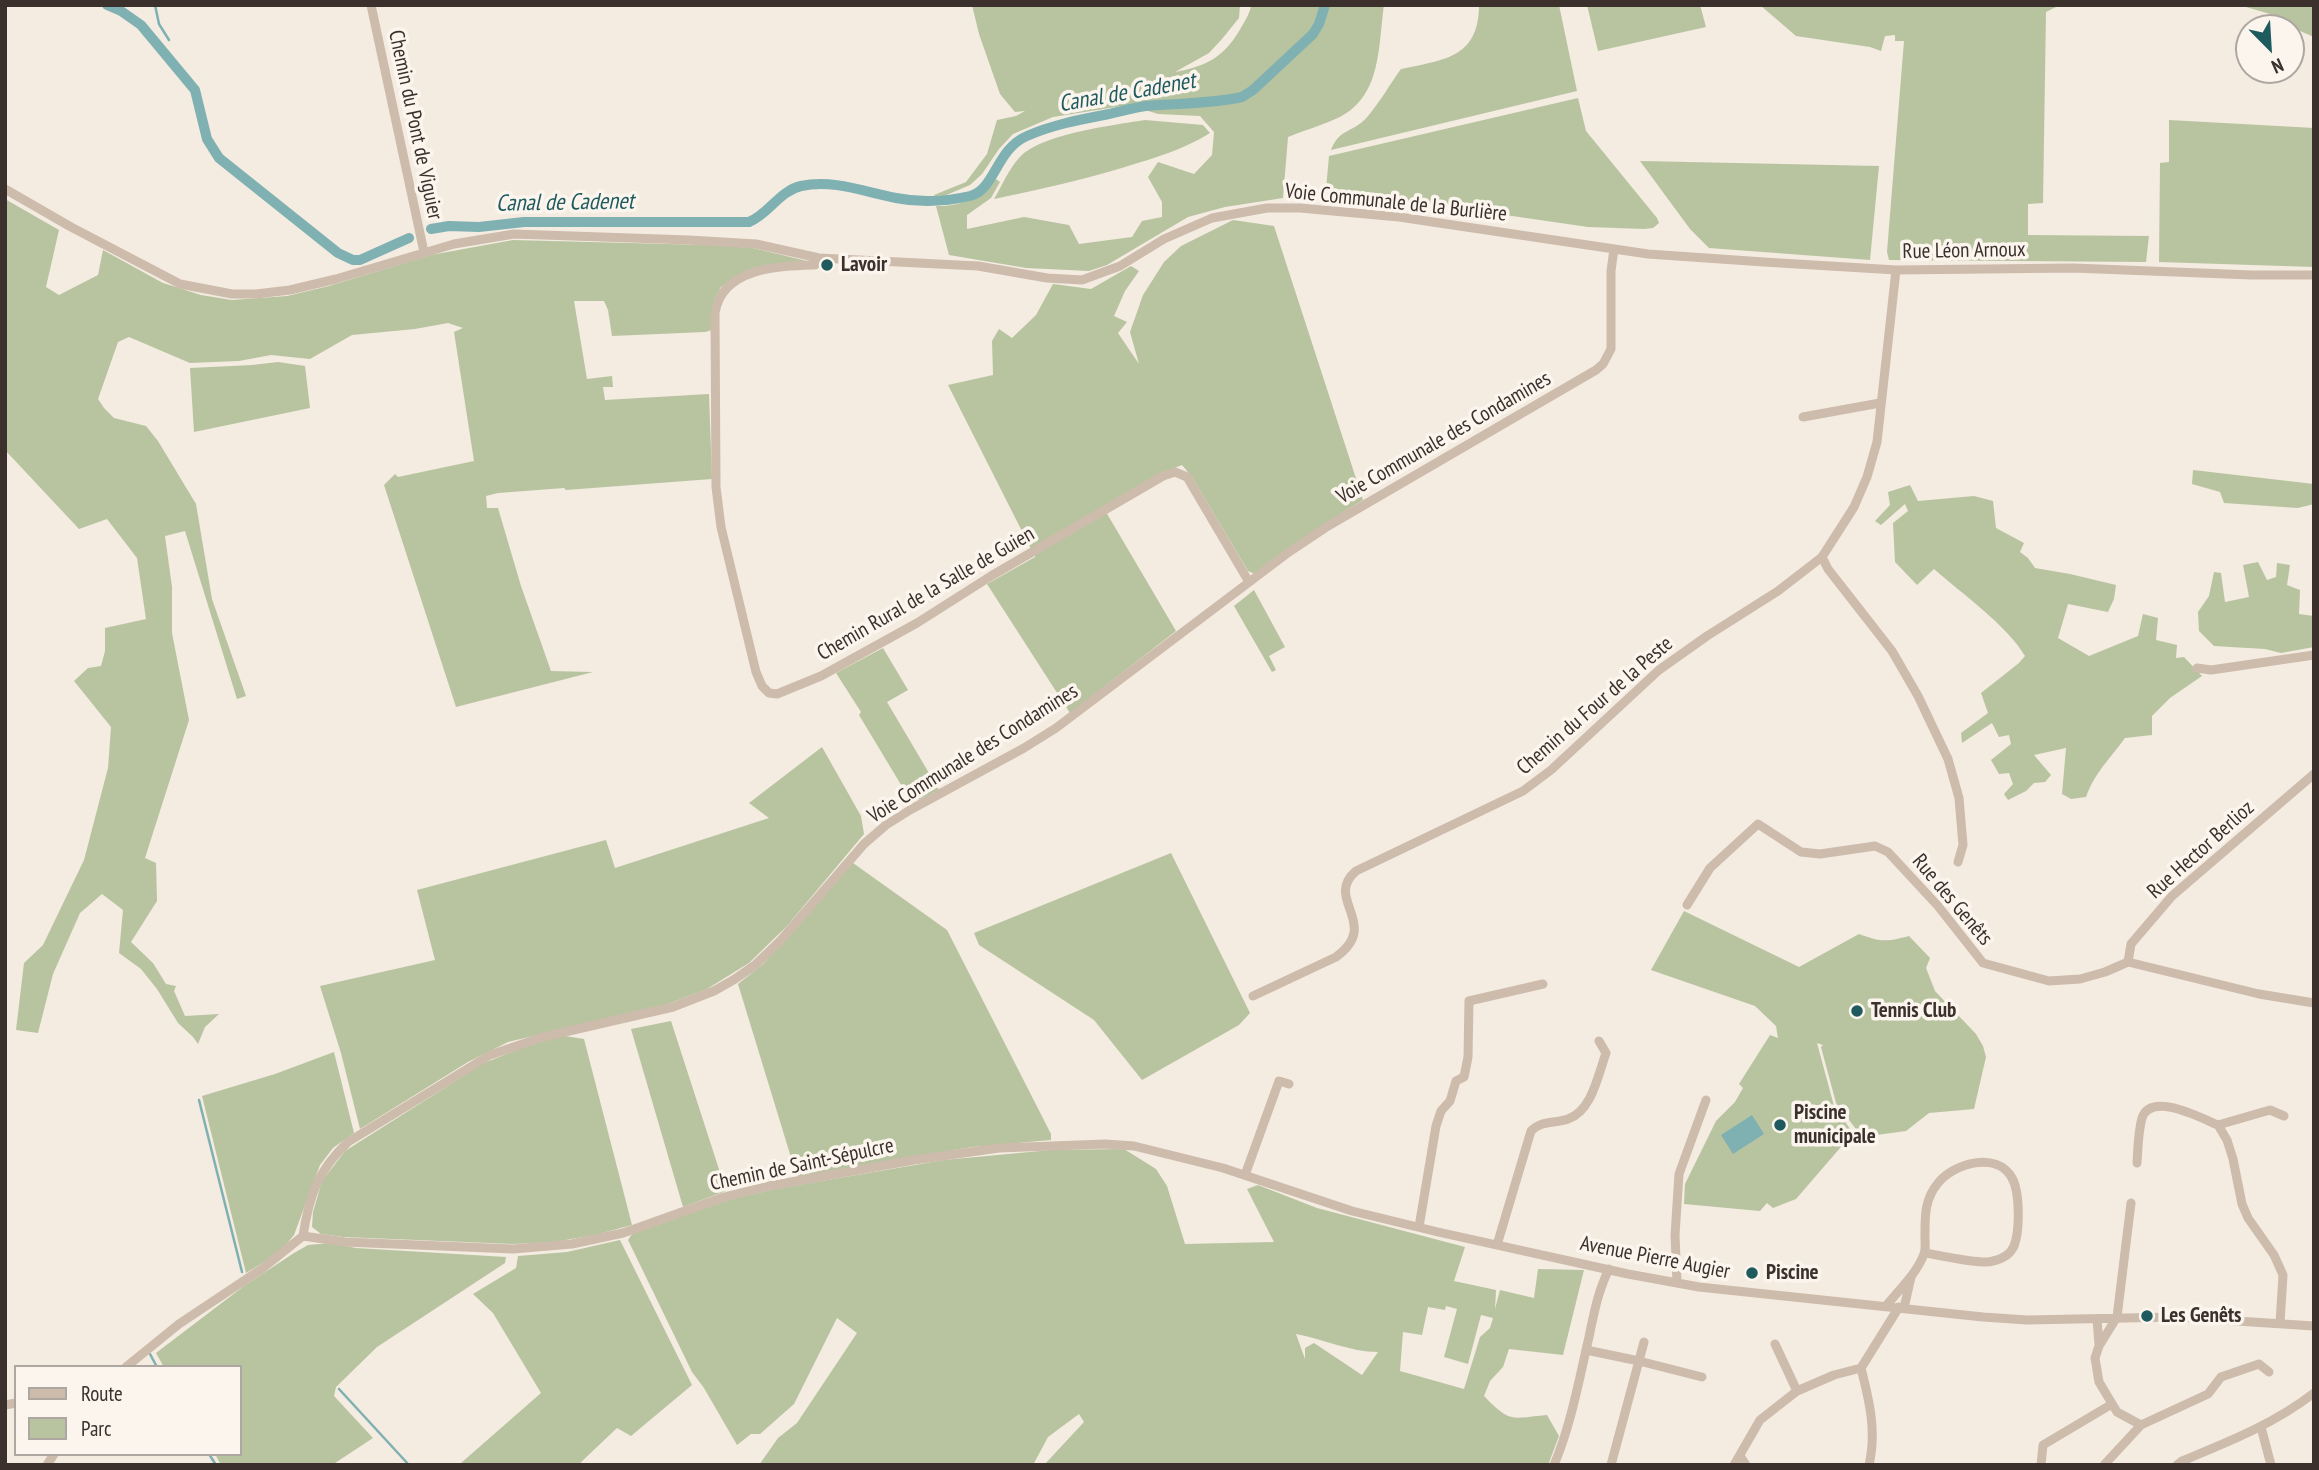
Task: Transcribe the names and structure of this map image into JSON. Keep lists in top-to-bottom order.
{
  "streets": {
    "street": [
      "Chemin du Pont de Viguier",
      "Voie Communale de la Burlière",
      "Rue Léon Arnoux",
      "Voie Communale des Condamines",
      "Chemin Rural de la Salle de Guien",
      "Chemin du Four de la Peste",
      "Rue Hector Berlioz",
      "Rue des Genêts",
      "Chemin de Saint-Sépulcre",
      "Avenue Pierre Augier"
    ]
  },
  "crossings": [
    ["Chemin du Pont de Viguier", "Voie Communale de la Burlière"],
    ["Voie Communale de la Burlière", "Rue Léon Arnoux"],
    ["Voie Communale de la Burlière", "Voie Communale des Condamines"],
    ["Voie Communale de la Burlière", "Chemin Rural de la Salle de Guien"],
    ["Rue Léon Arnoux", "Voie Communale des Condamines"],
    ["Rue Léon Arnoux", "Chemin du Four de la Peste"],
    ["Voie Communale des Condamines", "Chemin Rural de la Salle de Guien"],
    ["Voie Communale des Condamines", "Chemin de Saint-Sépulcre"],
    ["Rue Hector Berlioz", "Rue des Genêts"],
    ["Chemin de Saint-Sépulcre", "Avenue Pierre Augier"]
  ],
  "water": ["Canal de Cadenet"],
  "places": [
    "Lavoir",
    "Tennis Club",
    "Piscine municipale",
    "Piscine",
    "Les Genêts"
  ],
  "legend": ["Route", "Parc"],
  "north": "bottom right"
}
